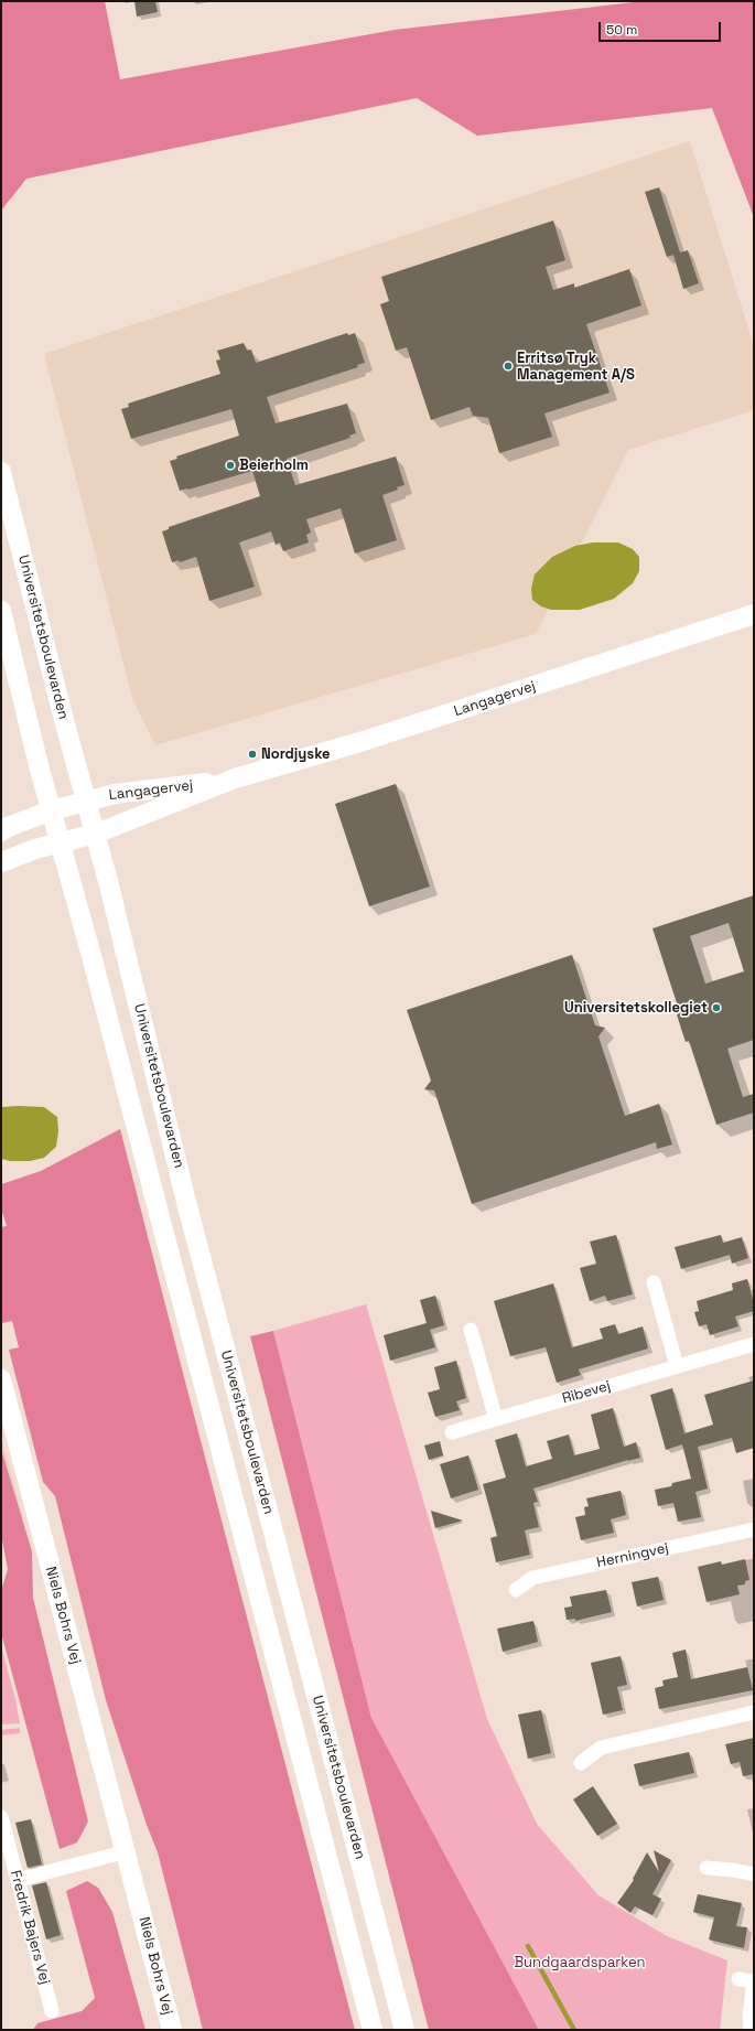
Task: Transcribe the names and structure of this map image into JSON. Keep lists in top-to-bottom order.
{
  "streets": {
    "main road": ["Universitetsboulevarden", "Langagervej", "Niels Bohrs Vej"],
    "street": ["Ribevej", "Herningvej", "Fredrik Bajers Vej"]
  },
  "crossings": [
    ["Universitetsboulevarden", "Langagervej"]
  ],
  "parks": ["Bundgaardsparken"],
  "places": [
    "Erritsø Tryk Management A/S",
    "Beierholm",
    "Nordjyske",
    "Universitetskollegiet"
  ],
  "scale_bar": "50 m"
}
